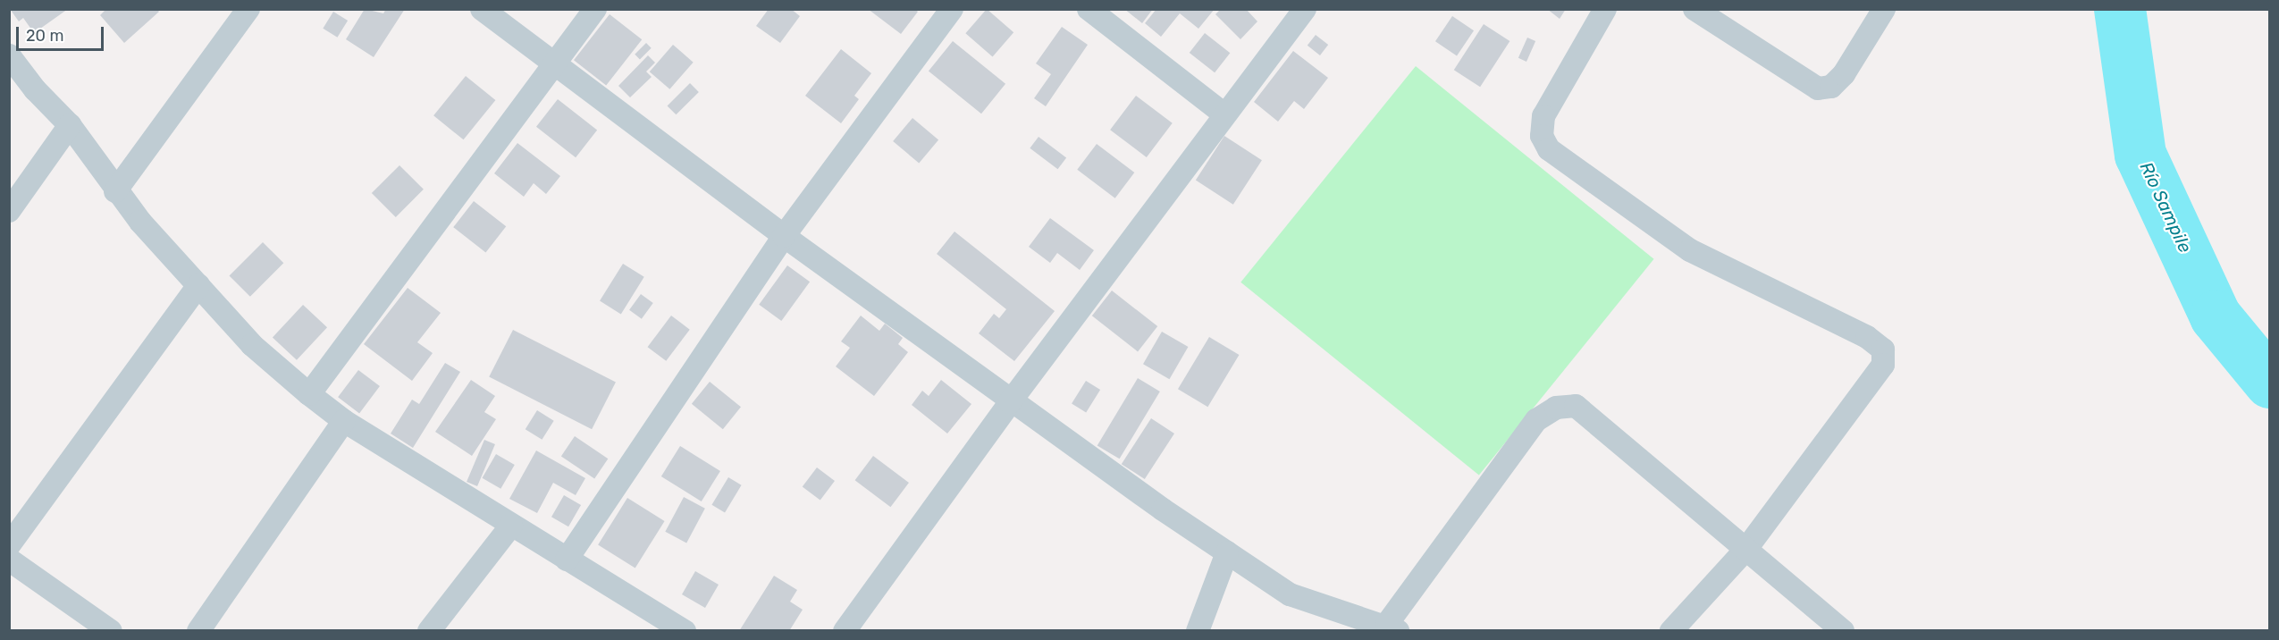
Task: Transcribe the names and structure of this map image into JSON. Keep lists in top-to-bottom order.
{
  "water": ["Río Sampile"],
  "scale_bar": "20 m"
}
